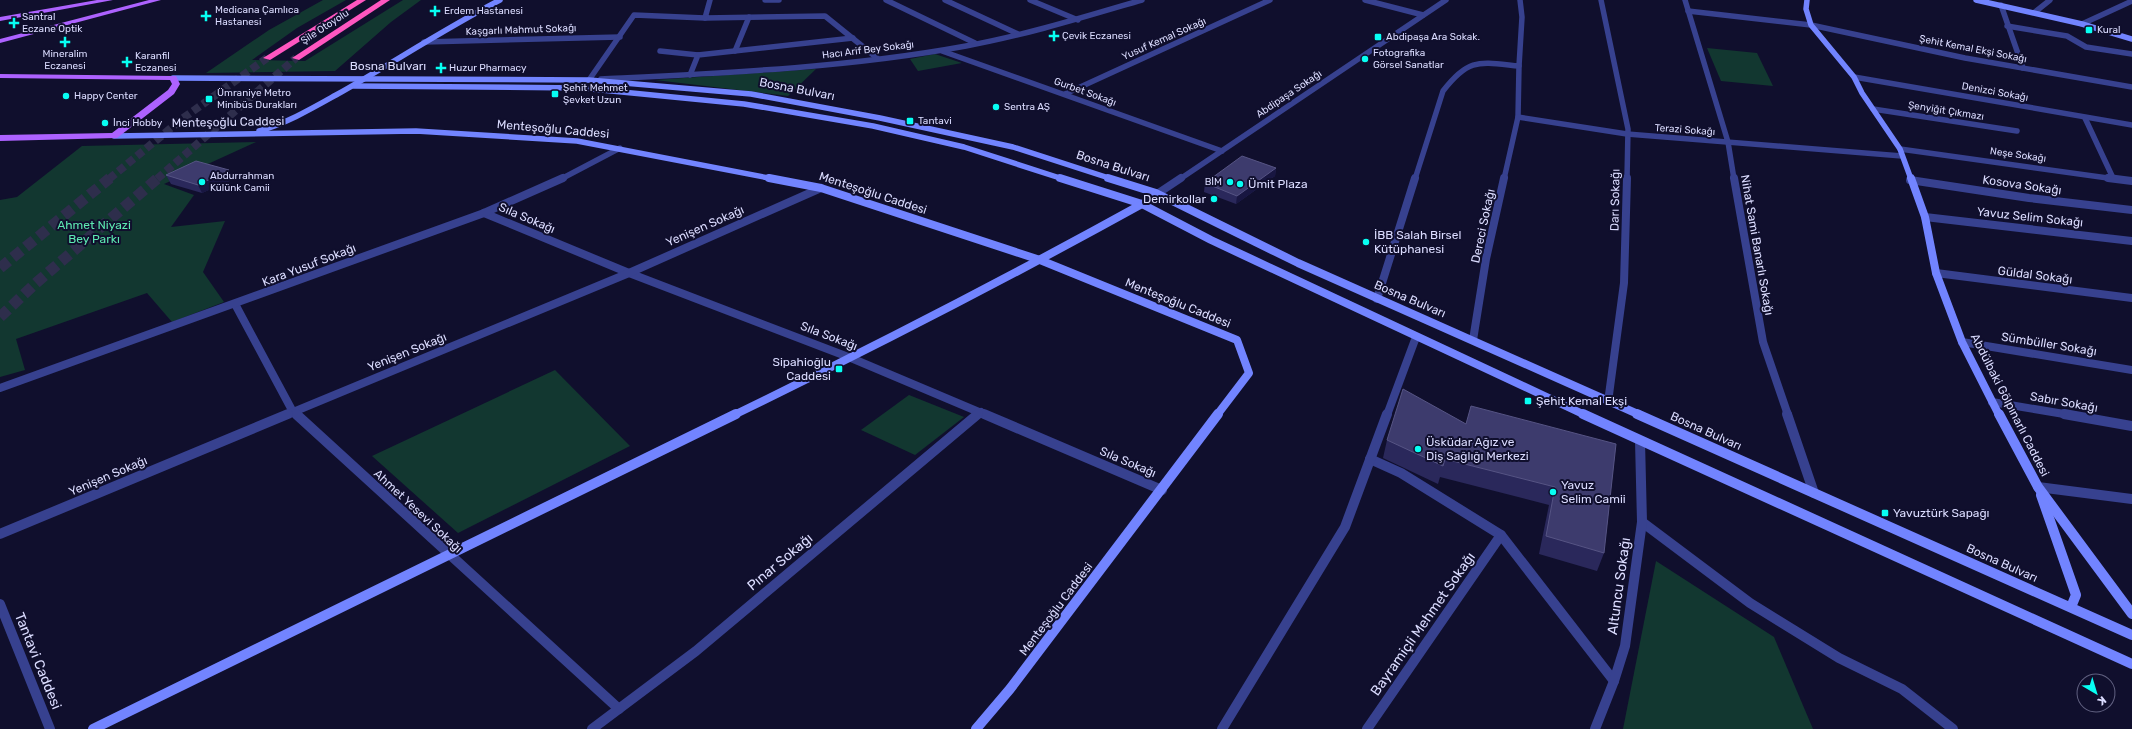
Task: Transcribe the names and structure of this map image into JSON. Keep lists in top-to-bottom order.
{
  "streets": {
    "highway": ["Şile Otoyolu"],
    "main road": ["Bosna Bulvarı", "Menteşoğlu Caddesi"],
    "street": [
      "Kaşgarlı Mahmut Sokağı",
      "Yusuf Kemal Sokağı",
      "Şehit Kemal Ekşi Sokağı",
      "Hacı Arif Bey Sokağı",
      "Gurbet Sokağı",
      "Denizci Sokağı",
      "Abdipaşa Sokağı",
      "Şenyiğit Çıkmazı",
      "Terazi Sokağı",
      "Neşe Sokağı",
      "Kosova Sokağı",
      "Darı Sokağı",
      "Yavuz Selim Sokağı",
      "Sıla Sokağı",
      "Yenişen Sokağı",
      "Dereci Sokağı",
      "Nihat Sami Banarlı Sokağı",
      "Kara Yusuf Sokağı",
      "Güldal Sokağı",
      "Sümbüller Sokağı",
      "Sabır Sokağı",
      "Abdülbaki Gölpınarlı Caddesi",
      "Ahmet Yesevi Sokağı",
      "Pınar Sokağı",
      "Altuncu Sokağı",
      "Bayramiçli Mehmet Sokağı",
      "Tantavi Caddesi"
    ]
  },
  "crossings": [
    ["Yusuf Kemal Sokağı", "Gurbet Sokağı"],
    ["Şehit Kemal Ekşi Sokağı", "Nihat Sami Banarlı Sokağı"],
    ["Şehit Kemal Ekşi Sokağı", "Abdülbaki Gölpınarlı Caddesi"],
    ["Hacı Arif Bey Sokağı", "Bosna Bulvarı"],
    ["Hacı Arif Bey Sokağı", "Gurbet Sokağı"],
    ["Bosna Bulvarı", "Abdipaşa Sokağı"],
    ["Bosna Bulvarı", "Darı Sokağı"],
    ["Bosna Bulvarı", "Dereci Sokağı"],
    ["Bosna Bulvarı", "Nihat Sami Banarlı Sokağı"],
    ["Bosna Bulvarı", "Altuncu Sokağı"],
    ["Gurbet Sokağı", "Abdipaşa Sokağı"],
    ["Denizci Sokağı", "Abdülbaki Gölpınarlı Caddesi"],
    ["Şenyiğit Çıkmazı", "Abdülbaki Gölpınarlı Caddesi"],
    ["Menteşoğlu Caddesi", "Sıla Sokağı"],
    ["Menteşoğlu Caddesi", "Yenişen Sokağı"],
    ["Menteşoğlu Caddesi", "Kara Yusuf Sokağı"],
    ["Terazi Sokağı", "Neşe Sokağı"],
    ["Terazi Sokağı", "Darı Sokağı"],
    ["Terazi Sokağı", "Dereci Sokağı"],
    ["Terazi Sokağı", "Nihat Sami Banarlı Sokağı"],
    ["Terazi Sokağı", "Abdülbaki Gölpınarlı Caddesi"],
    ["Neşe Sokağı", "Abdülbaki Gölpınarlı Caddesi"],
    ["Kosova Sokağı", "Abdülbaki Gölpınarlı Caddesi"],
    ["Yavuz Selim Sokağı", "Abdülbaki Gölpınarlı Caddesi"],
    ["Sıla Sokağı", "Yenişen Sokağı"],
    ["Sıla Sokağı", "Kara Yusuf Sokağı"],
    ["Sıla Sokağı", "Pınar Sokağı"],
    ["Yenişen Sokağı", "Ahmet Yesevi Sokağı"],
    ["Kara Yusuf Sokağı", "Ahmet Yesevi Sokağı"],
    ["Güldal Sokağı", "Abdülbaki Gölpınarlı Caddesi"],
    ["Sümbüller Sokağı", "Abdülbaki Gölpınarlı Caddesi"],
    ["Sabır Sokağı", "Abdülbaki Gölpınarlı Caddesi"],
    ["Ahmet Yesevi Sokağı", "Pınar Sokağı"]
  ],
  "parks": ["Ahmet Niyazi Bey Parkı"],
  "places": {
    "health": [
      "Erdem Hastanesi",
      "Medicana Çamlıca Hastanesi",
      "Santral Eczane Optik",
      "Çevik Eczanesi",
      "Mineralim Eczanesi",
      "Karanfil Eczanesi",
      "Huzur Pharmacy"
    ],
    "transit": [
      "Kural",
      "Abdipaşa Ara Sokak.",
      "Şehit Mehmet Şevket Uzun",
      "Ümraniye Metro Minibüs Durakları",
      "Tantavi",
      "Sipahioğlu Caddesi",
      "Şehit Kemal Ekşi",
      "Yavuztürk Sapağı"
    ],
    "other": [
      "Fotografika Görsel Sanatlar",
      "Happy Center",
      "Sentra AŞ",
      "İnci Hobby",
      "Abdurrahman Külünk Camii",
      "BİM",
      "Ümit Plaza",
      "Demirkollar",
      "İBB Salah Birsel Kütüphanesi",
      "Üsküdar Ağız ve Diş Sağlığı Merkezi",
      "Yavuz Selim Camii"
    ]
  },
  "north": "bottom right"
}
